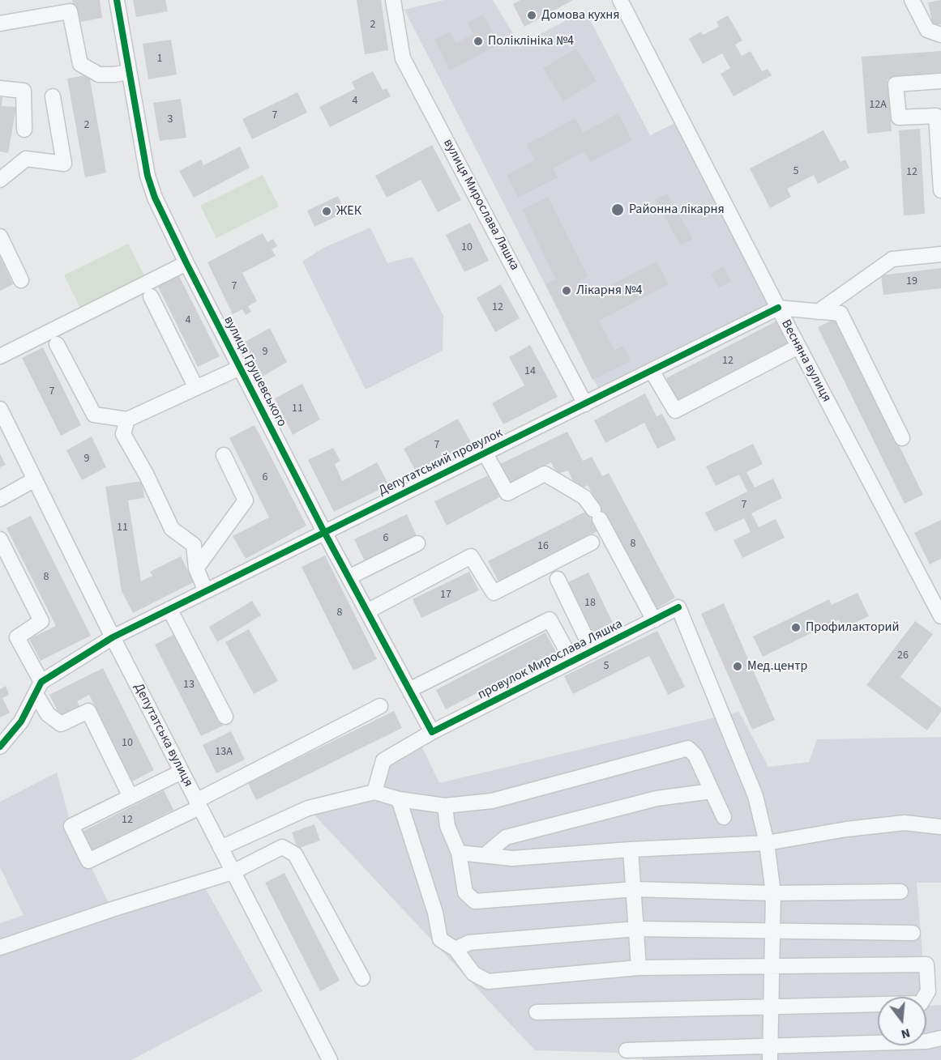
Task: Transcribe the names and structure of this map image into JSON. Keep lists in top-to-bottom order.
{
  "streets": {
    "street": [
      "вулиця Мирослава Ляшка",
      "Весняна вулиця",
      "вулиця Грушевського",
      "Депутатський провулок",
      "провулок Мирослава Ляшка",
      "Депутатська вулиця"
    ]
  },
  "crossings": [
    ["вулиця Мирослава Ляшка", "Депутатський провулок"],
    ["Весняна вулиця", "Депутатський провулок"],
    ["вулиця Грушевського", "Депутатський провулок"],
    ["вулиця Грушевського", "провулок Мирослава Ляшка"],
    ["Депутатський провулок", "Депутатська вулиця"]
  ],
  "places": [
    "Домова кухня",
    "Поліклініка №4",
    "Районна лікарня",
    "ЖЕК",
    "Лікарня №4",
    "Профилакторий",
    "Мед.центр"
  ],
  "house_numbers": [
    "2",
    "1",
    "4",
    "12А",
    "7",
    "3",
    "2",
    "5",
    "12",
    "10",
    "19",
    "7",
    "12",
    "4",
    "9",
    "12",
    "14",
    "7",
    "11",
    "7",
    "9",
    "6",
    "7",
    "11",
    "6",
    "8",
    "16",
    "8",
    "17",
    "18",
    "8",
    "26",
    "5",
    "13",
    "10",
    "13А",
    "12"
  ],
  "north": "bottom"
}
